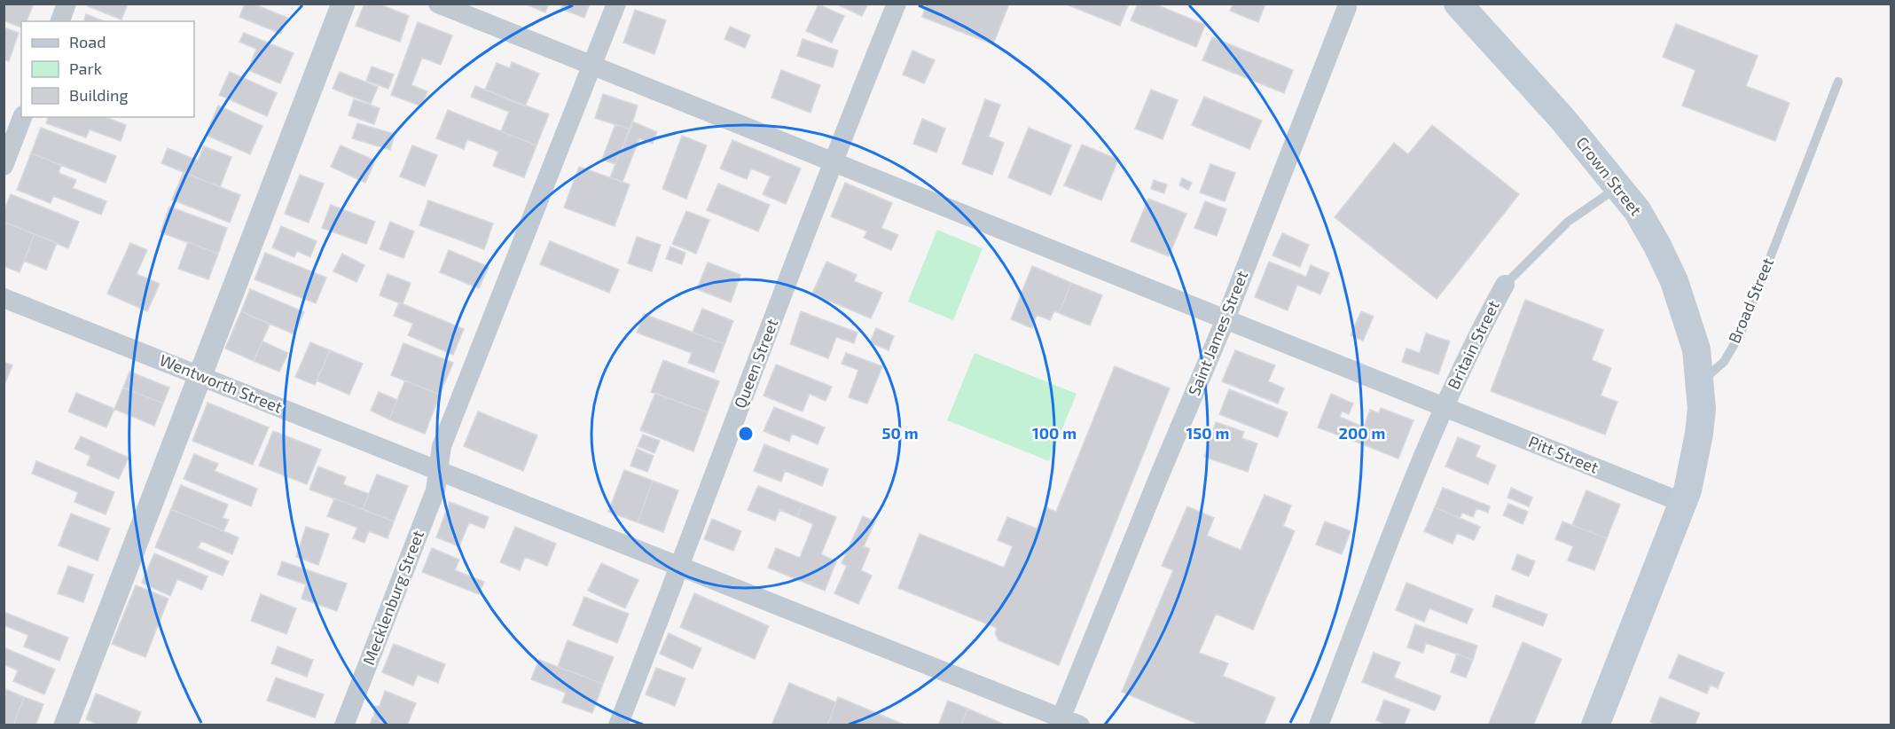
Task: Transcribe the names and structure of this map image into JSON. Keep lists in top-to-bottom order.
{
  "streets": {
    "main road": ["Crown Street"],
    "street": [
      "Saint James Street",
      "Britain Street",
      "Queen Street",
      "Wentworth Street",
      "Pitt Street",
      "Mecklenburg Street"
    ],
    "lane": ["Broad Street"]
  },
  "crossings": [
    ["Crown Street", "Broad Street"],
    ["Saint James Street", "Wentworth Street"],
    ["Saint James Street", "Pitt Street"],
    ["Britain Street", "Pitt Street"],
    ["Queen Street", "Wentworth Street"],
    ["Queen Street", "Pitt Street"],
    ["Wentworth Street", "Mecklenburg Street"],
    ["Pitt Street", "Mecklenburg Street"]
  ],
  "legend": ["Road", "Park", "Building"],
  "rings": [
    "50 m",
    "100 m",
    "150 m",
    "200 m"
  ]
}
